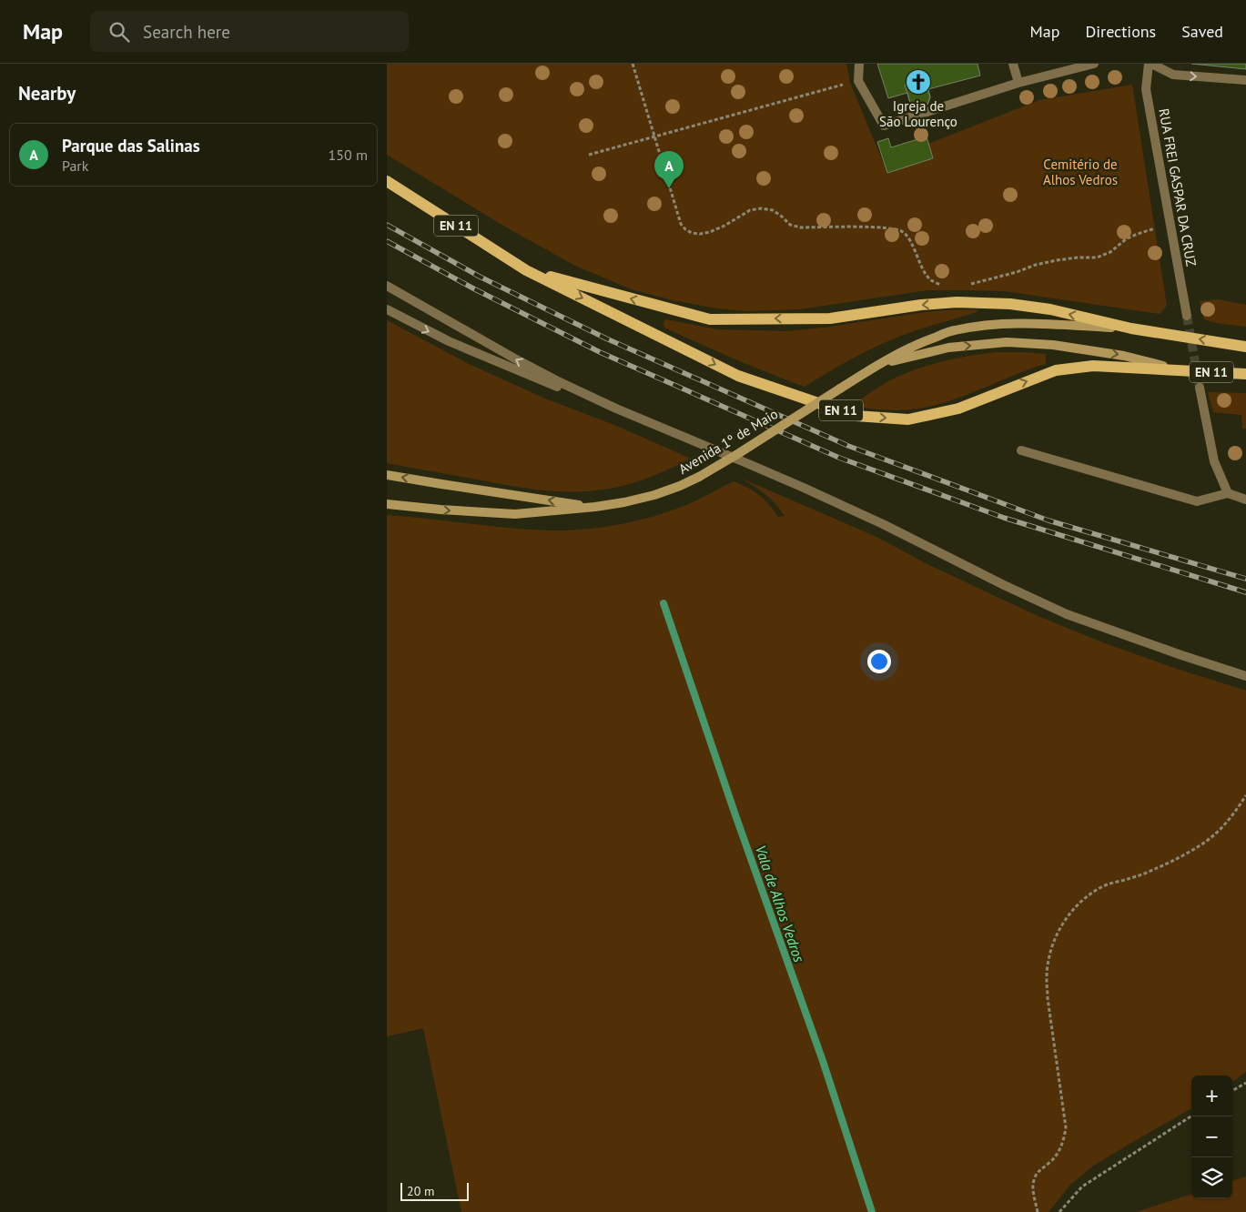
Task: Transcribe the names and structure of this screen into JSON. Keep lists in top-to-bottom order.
{
  "streets": {
    "main road": ["EN 11", "Avenida 1º de Maio"],
    "street": ["RUA FREI GASPAR DA CRUZ"]
  },
  "water": ["Vala de Alhos Vedros"],
  "parks": ["Cemitério de Alhos Vedros"],
  "places": {
    "church": ["Igreja de São Lourenço"]
  },
  "scale_bar": "20 m",
  "page": {
    "header": "Map",
    "search": "Search here",
    "nav": ["Map", "Directions", "Saved"],
    "heading": "Nearby",
    "list": [
      {
        "mark": "A",
        "name": "Parque das Salinas",
        "note": "Park",
        "value": "150 m"
      }
    ],
    "pins": "A",
    "map_buttons": ["+", "−"],
    "scale": "20 m"
  }
}
